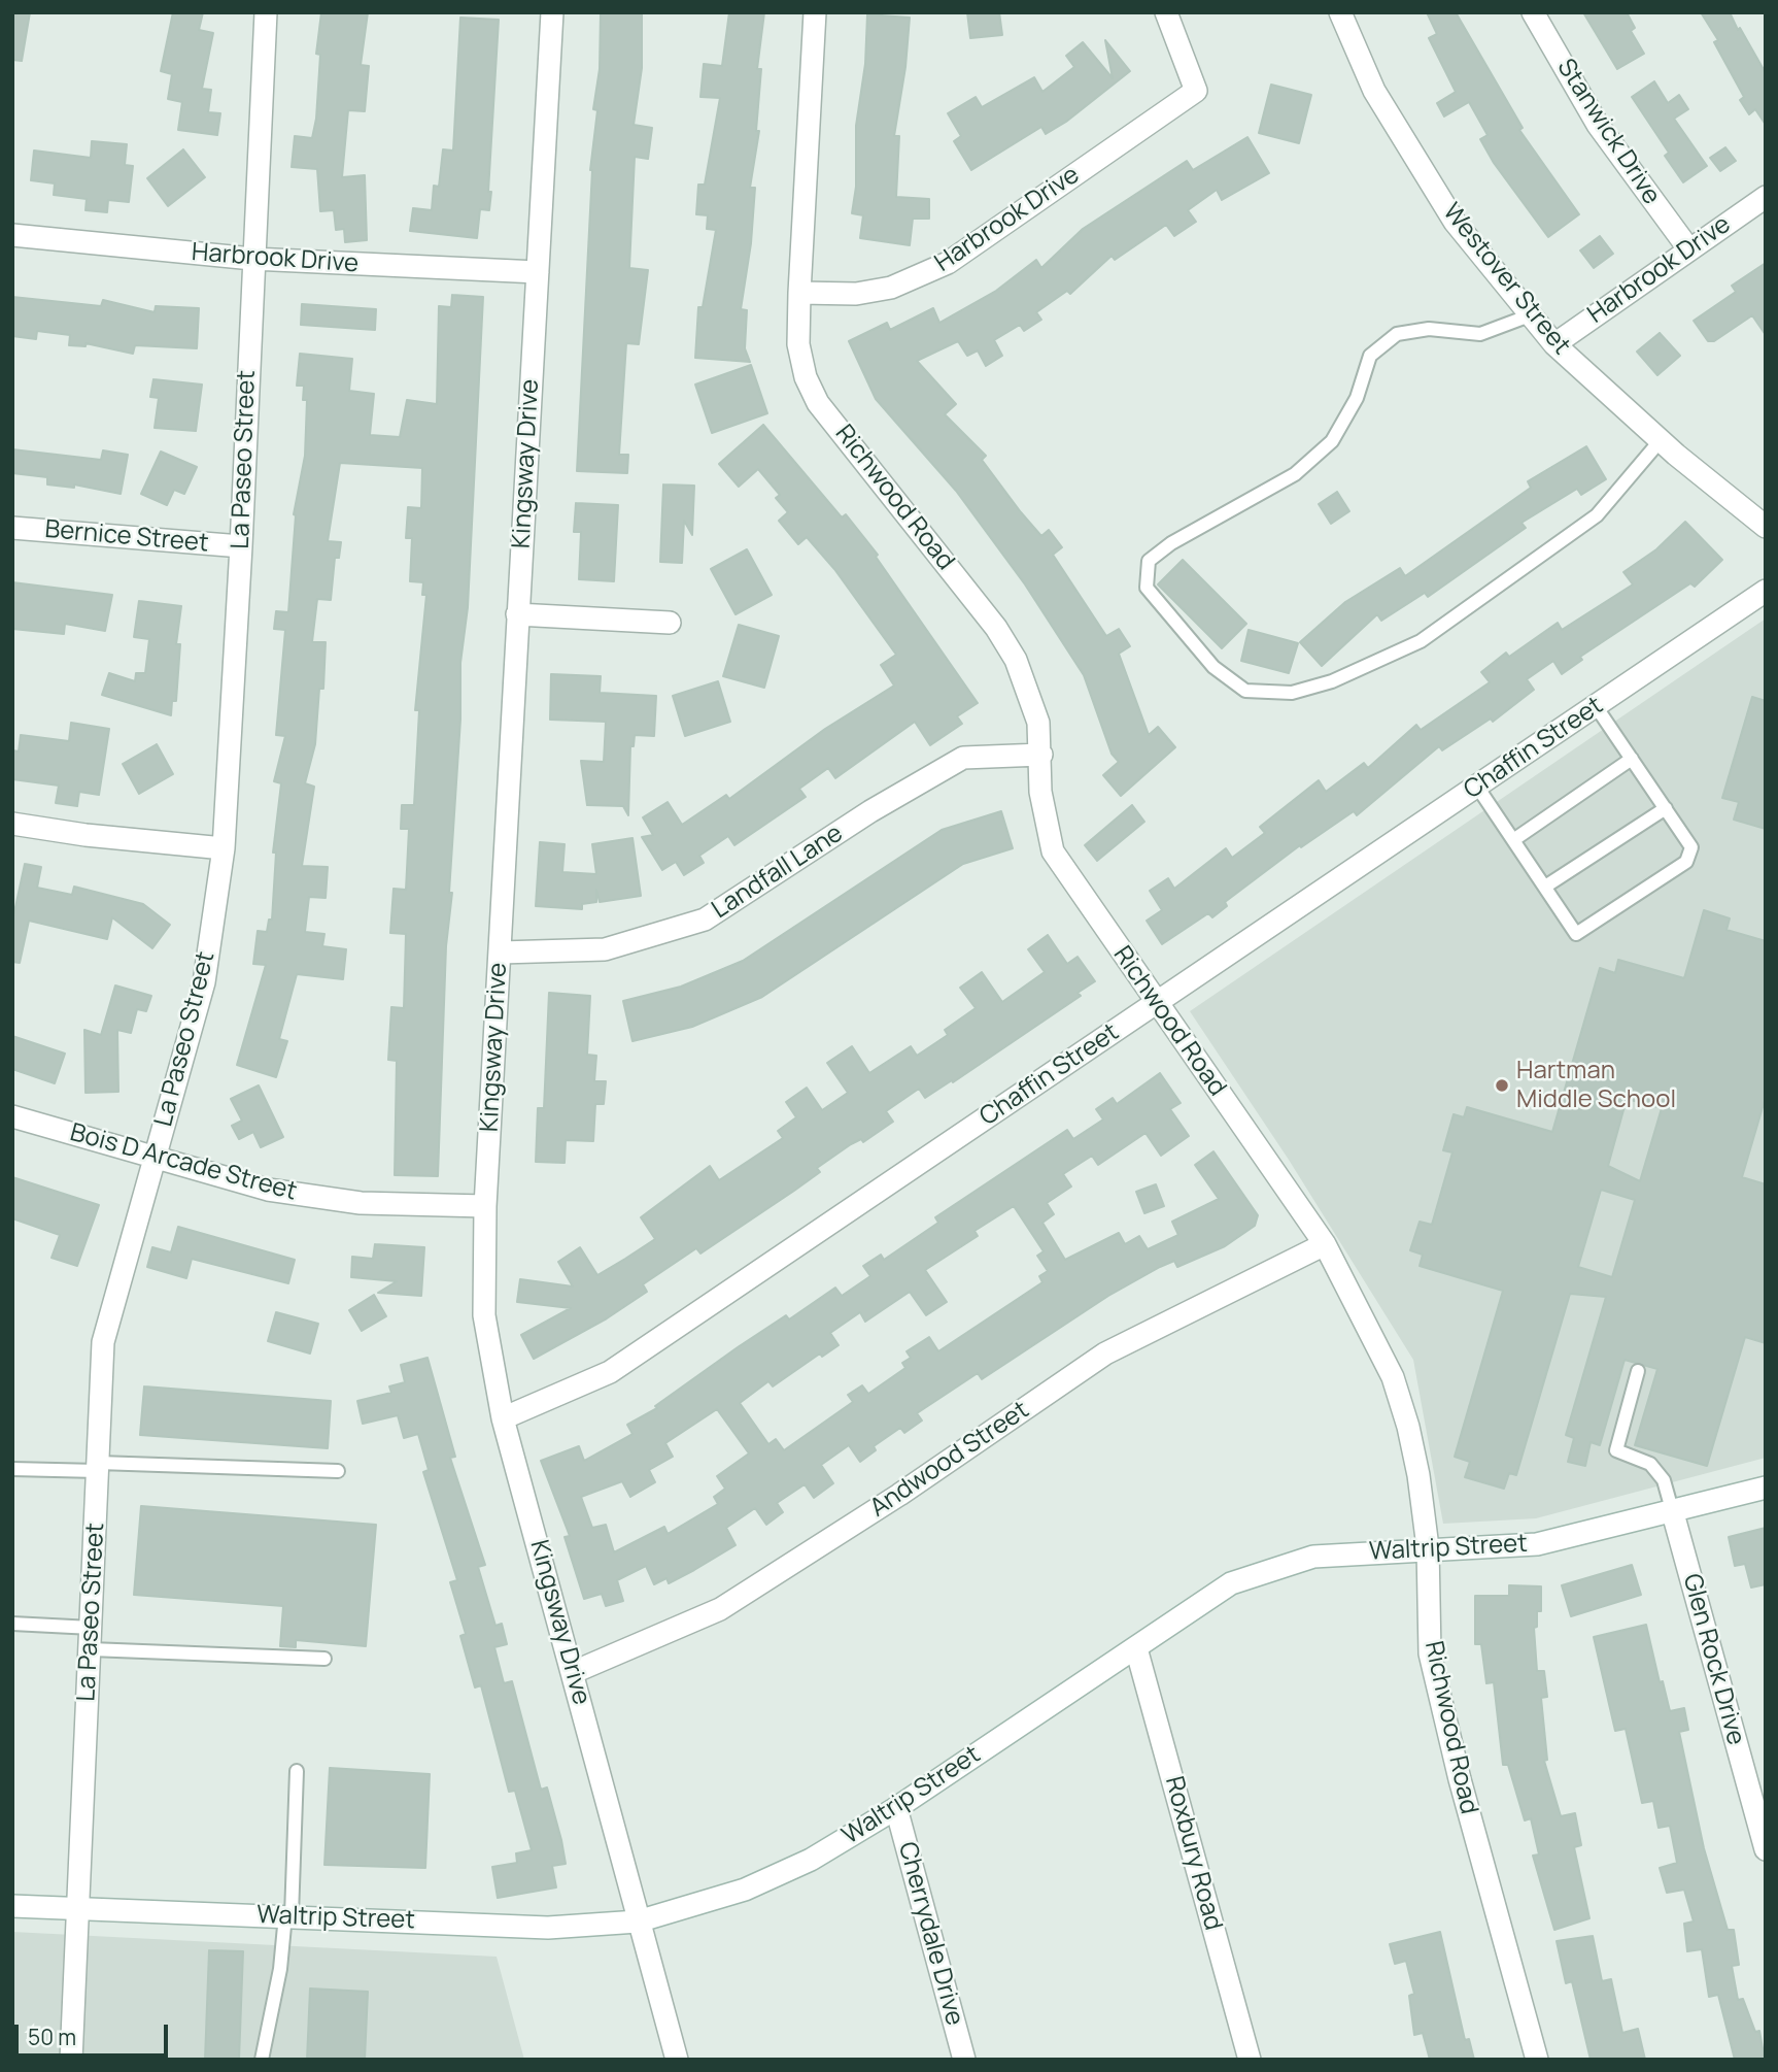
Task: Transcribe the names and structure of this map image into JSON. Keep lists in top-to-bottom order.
{
  "streets": {
    "street": [
      "Stanwick Drive",
      "Harbrook Drive",
      "Westover Street",
      "La Paseo Street",
      "Kingsway Drive",
      "Richwood Road",
      "Bernice Street",
      "Chaffin Street",
      "Landfall Lane",
      "Bois D Arcade Street",
      "Andwood Street",
      "Waltrip Street",
      "Glen Rock Drive",
      "Roxbury Road",
      "Cherrydale Drive"
    ]
  },
  "crossings": [
    ["Stanwick Drive", "Harbrook Drive"],
    ["Harbrook Drive", "Westover Street"],
    ["Harbrook Drive", "La Paseo Street"],
    ["Harbrook Drive", "Kingsway Drive"],
    ["Harbrook Drive", "Richwood Road"],
    ["La Paseo Street", "Bernice Street"],
    ["La Paseo Street", "Bois D Arcade Street"],
    ["La Paseo Street", "Waltrip Street"],
    ["Kingsway Drive", "Chaffin Street"],
    ["Kingsway Drive", "Landfall Lane"],
    ["Kingsway Drive", "Bois D Arcade Street"],
    ["Kingsway Drive", "Andwood Street"],
    ["Kingsway Drive", "Waltrip Street"],
    ["Richwood Road", "Chaffin Street"],
    ["Richwood Road", "Landfall Lane"],
    ["Richwood Road", "Andwood Street"],
    ["Richwood Road", "Waltrip Street"],
    ["Waltrip Street", "Glen Rock Drive"],
    ["Waltrip Street", "Roxbury Road"],
    ["Waltrip Street", "Cherrydale Drive"]
  ],
  "places": ["Hartman Middle School"],
  "scale_bar": "50 m"
}
